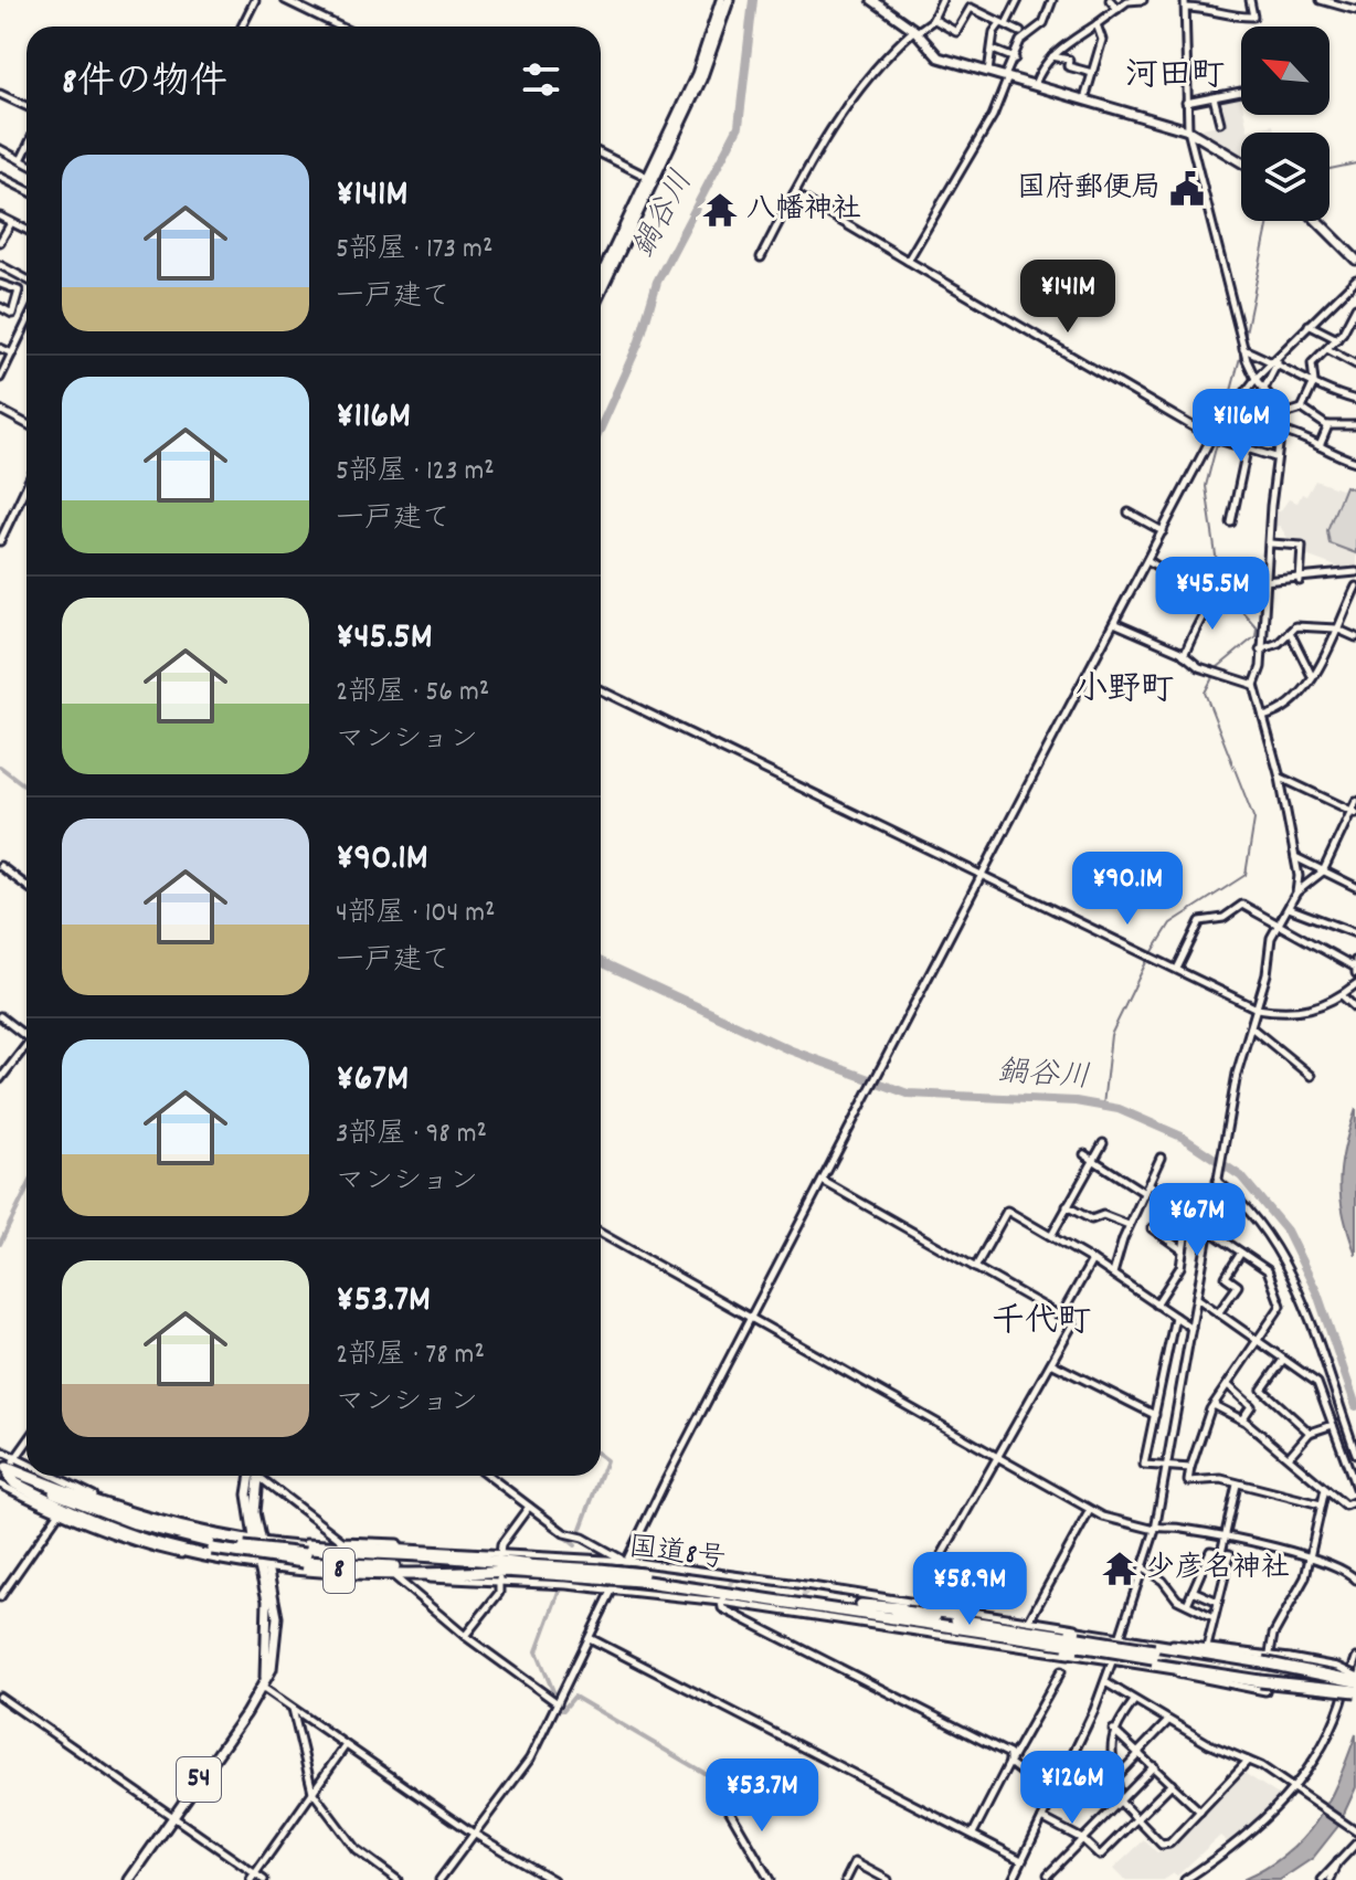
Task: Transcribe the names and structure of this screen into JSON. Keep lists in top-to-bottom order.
{
  "streets": {
    "highway": ["国道8号", "8"],
    "main road": ["54"]
  },
  "crossings": [
    ["国道8号", "8"],
    ["8", "54"]
  ],
  "districts": ["河田町", "小野町", "千代町"],
  "water": ["鍋谷川"],
  "places": {
    "public building": ["国府郵便局"],
    "temple": ["八幡神社", "少彦名神社"]
  },
  "north": "top left",
  "page": {
    "heading": "8件の物件",
    "list": [
      {
        "name": "¥141M",
        "note": "5部屋 · 173 m² · 一戸建て"
      },
      {
        "name": "¥116M",
        "note": "5部屋 · 123 m² · 一戸建て"
      },
      {
        "name": "¥45.5M",
        "note": "2部屋 · 56 m² · マンション"
      },
      {
        "name": "¥90.1M",
        "note": "4部屋 · 104 m² · 一戸建て"
      },
      {
        "name": "¥67M",
        "note": "3部屋 · 98 m² · マンション"
      },
      {
        "name": "¥53.7M",
        "note": "2部屋 · 78 m² · マンション"
      }
    ],
    "price": [
      "¥141M",
      "¥116M",
      "¥45.5M",
      "¥90.1M",
      "¥67M",
      "¥58.9M",
      "¥126M",
      "¥53.7M"
    ]
  }
}
